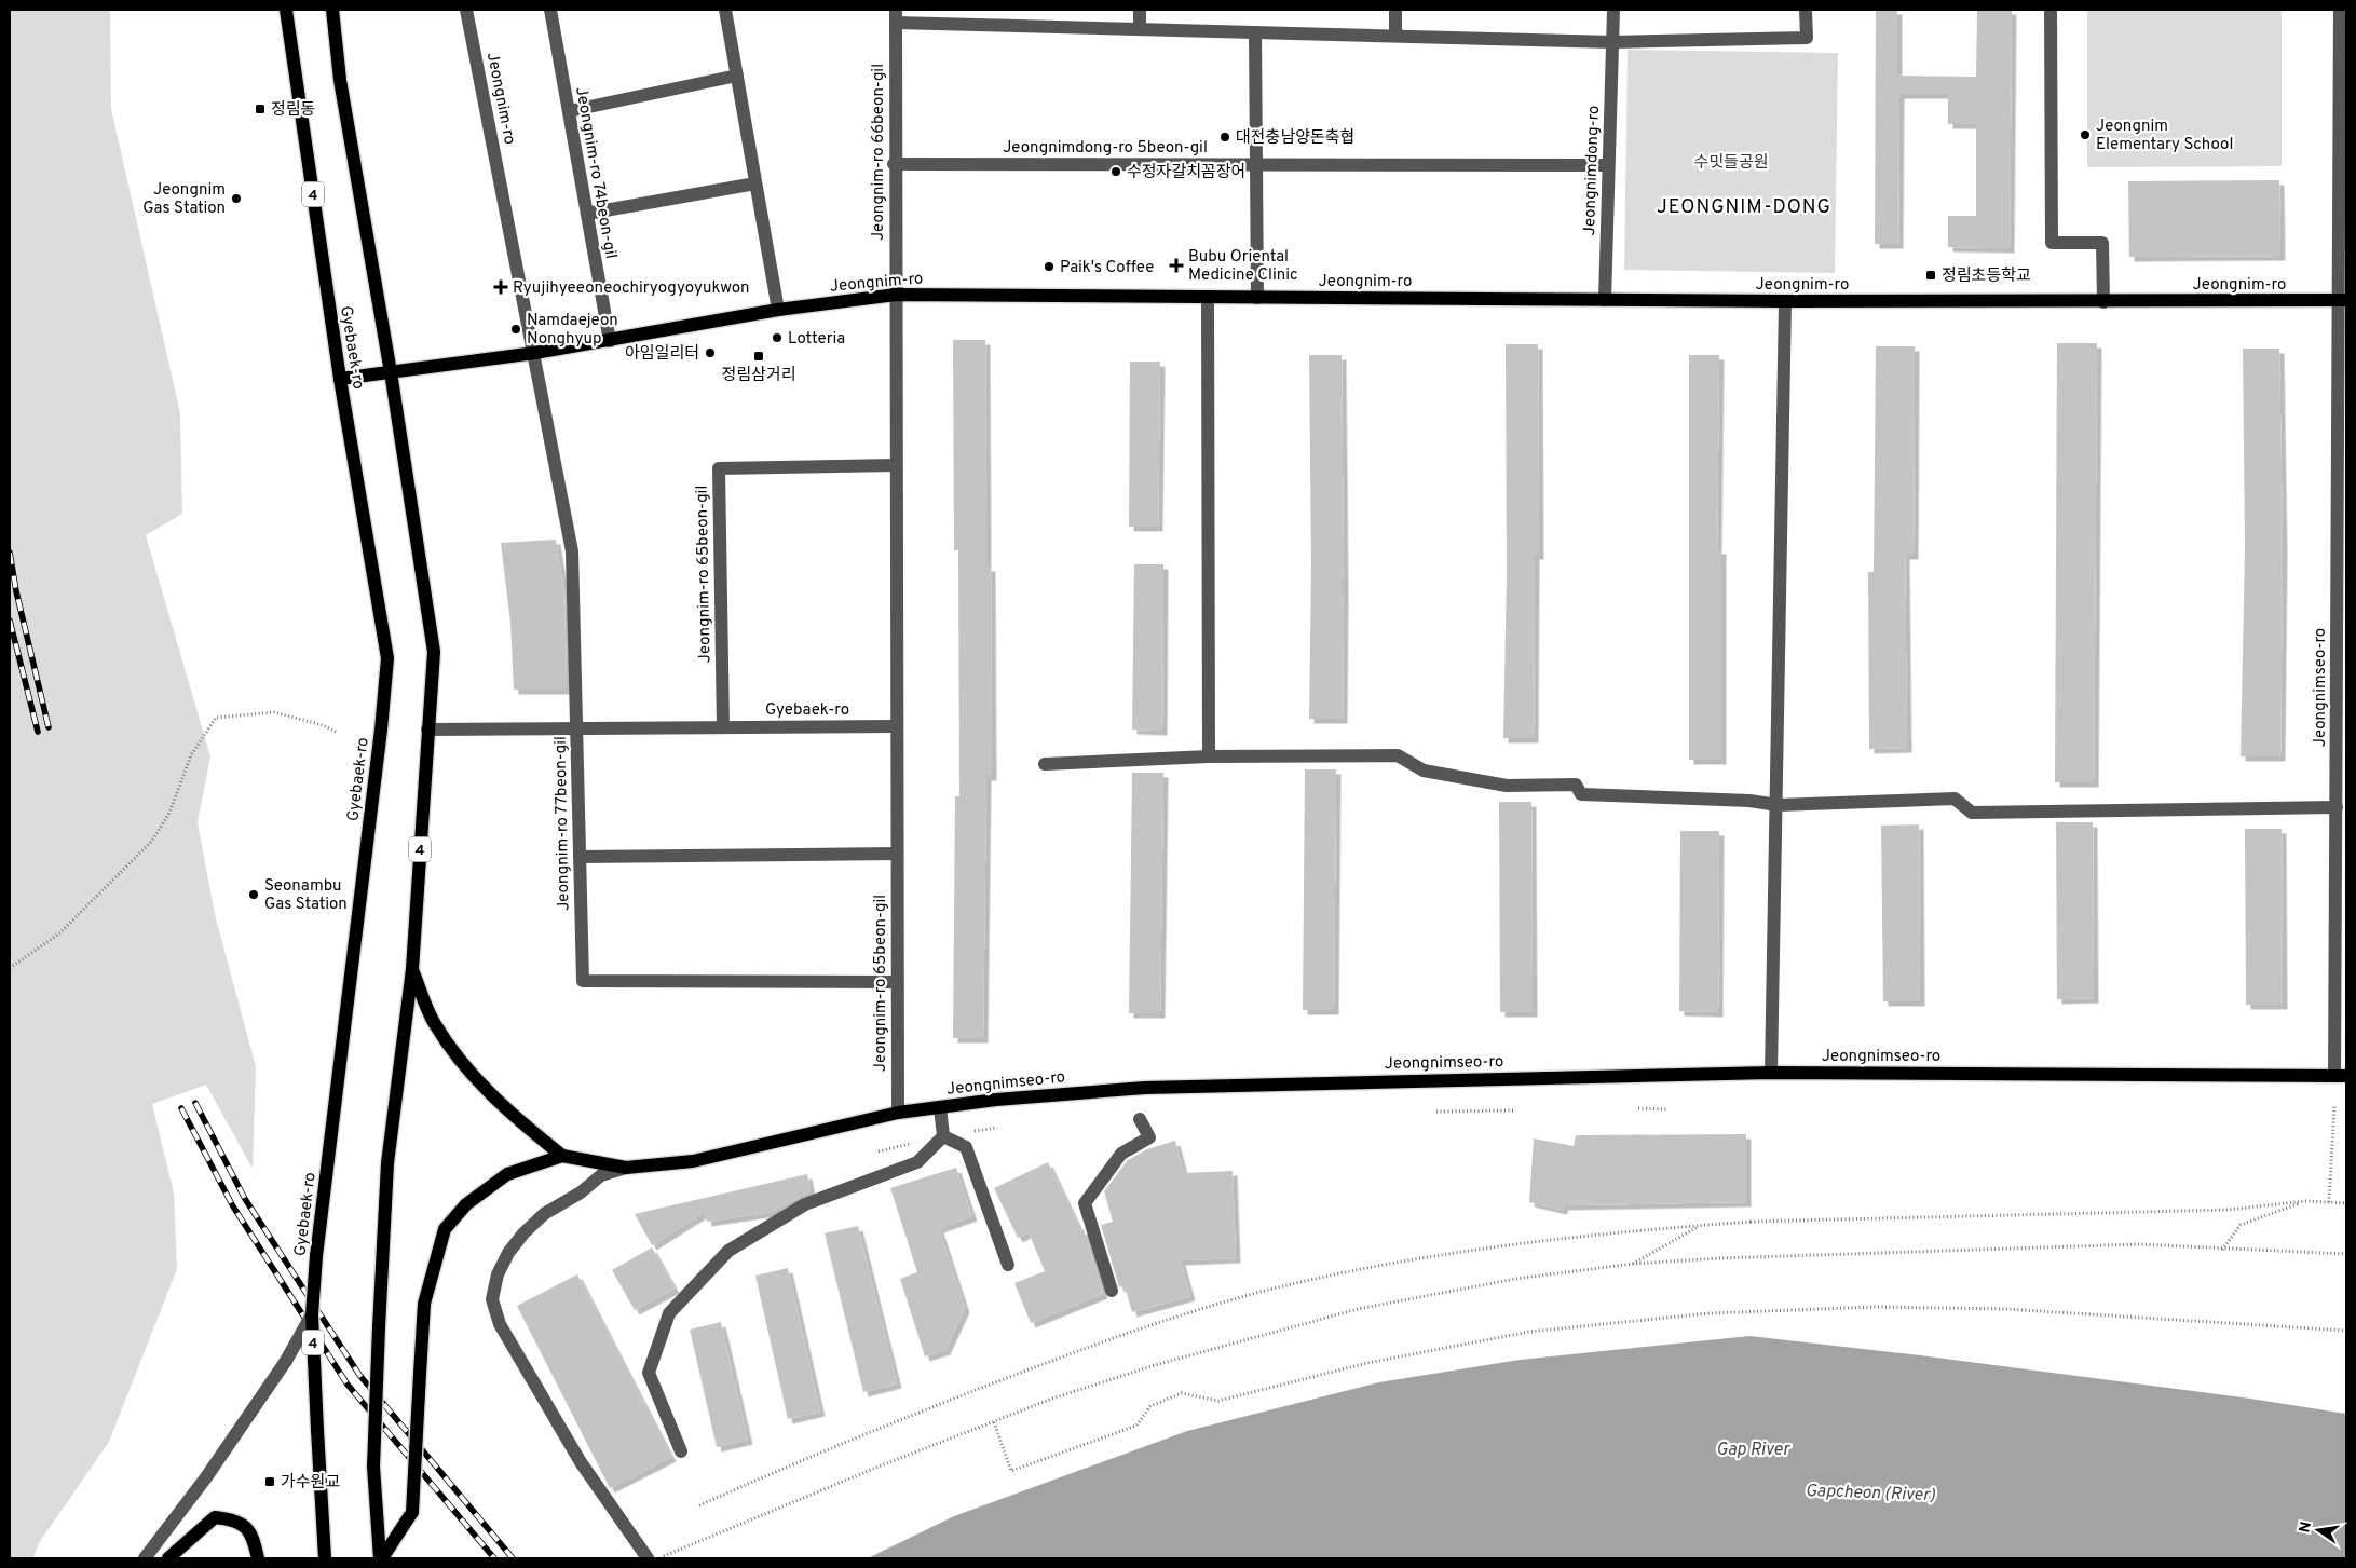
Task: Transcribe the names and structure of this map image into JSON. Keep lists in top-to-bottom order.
{
  "streets": {
    "main road": [
      "Jeongnim-ro",
      "4",
      "Gyebaek-ro",
      "Jeongnimseo-ro"
    ],
    "street": [
      "Jeongnimdong-ro 5beon-gil",
      "Jeongnim-ro 66beon-gil",
      "Jeongnimdong-ro",
      "Jeongnim-ro 74beon-gil",
      "Jeongnim-ro 65beon-gil",
      "Jeongnim-ro 77beon-gil"
    ]
  },
  "crossings": [
    ["Jeongnim-ro", "Jeongnim-ro 66beon-gil"],
    ["Jeongnim-ro", "Jeongnimdong-ro"],
    ["Jeongnim-ro", "Jeongnim-ro 74beon-gil"],
    ["Jeongnim-ro", "Gyebaek-ro"],
    ["Jeongnim-ro", "Jeongnim-ro 65beon-gil"],
    ["Jeongnim-ro", "Jeongnimseo-ro"],
    ["Jeongnim-ro", "Jeongnim-ro 77beon-gil"],
    ["Jeongnimdong-ro 5beon-gil", "Jeongnim-ro 66beon-gil"],
    ["Jeongnimdong-ro 5beon-gil", "Jeongnimdong-ro"],
    ["Jeongnim-ro 66beon-gil", "Jeongnim-ro 65beon-gil"],
    ["Gyebaek-ro", "Jeongnim-ro 65beon-gil"],
    ["Gyebaek-ro", "Jeongnim-ro 77beon-gil"],
    ["Jeongnim-ro 65beon-gil", "Jeongnimseo-ro"],
    ["Jeongnim-ro 65beon-gil", "Jeongnim-ro 77beon-gil"]
  ],
  "districts": ["JEONGNIM-DONG"],
  "water": ["Gap River", "Gapcheon (River)"],
  "parks": ["수밋들공원"],
  "places": {
    "transit": [
      "정림동",
      "정림초등학교",
      "정림삼거리",
      "가수원교"
    ],
    "other": [
      "Jeongnim Elementary School",
      "대전충남양돈축협",
      "수정자갈치꼼장어",
      "Jeongnim Gas Station",
      "Paik's Coffee",
      "Namdaejeon Nonghyup",
      "Lotteria",
      "아임일리터",
      "Seonambu Gas Station"
    ],
    "health": ["Bubu Oriental Medicine Clinic", "Ryujihyeeoneochiryogyoyukwon"]
  },
  "north": "left"
}
